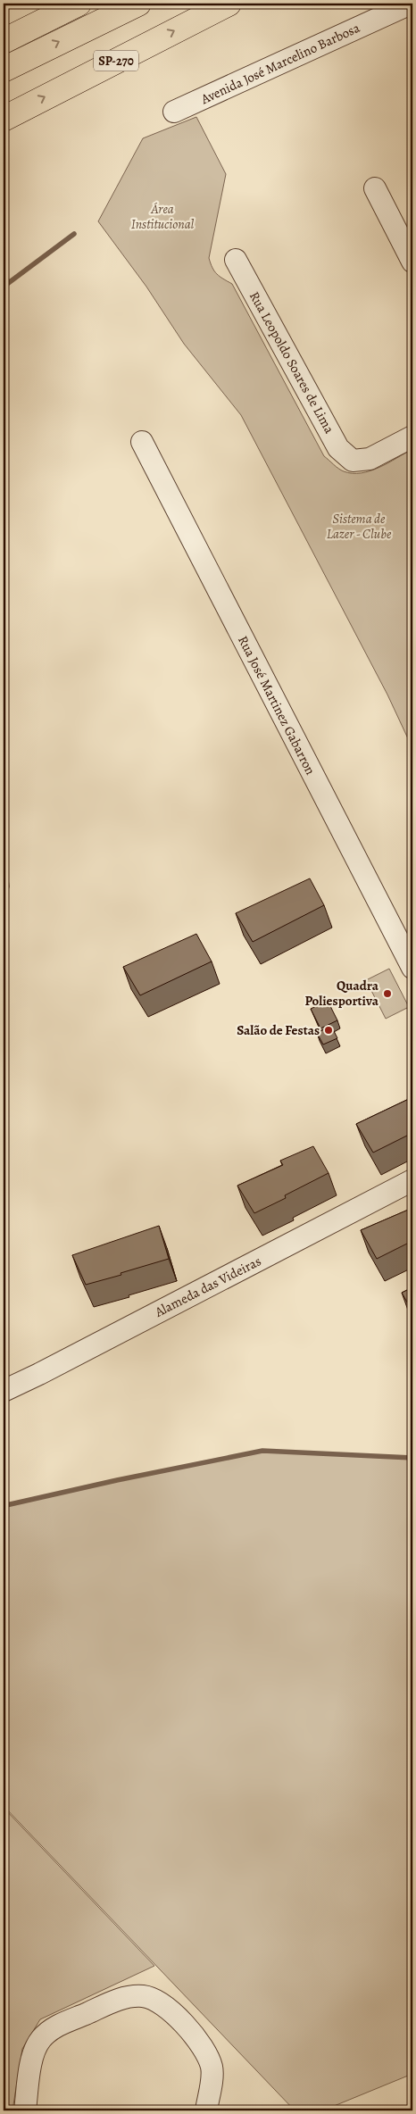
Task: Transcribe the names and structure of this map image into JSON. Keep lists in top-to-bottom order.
{
  "streets": {
    "highway": ["SP-270"],
    "street": [
      "Avenida José Marcelino Barbosa",
      "Rua Leopoldo Soares de Lima",
      "Rua José Martinez Gabarron",
      "Alameda das Videiras"
    ]
  },
  "parks": ["Área Institucional", "Sistema de Lazer - Clube"],
  "places": ["Quadra Poliesportiva", "Salão de Festas"]
}
